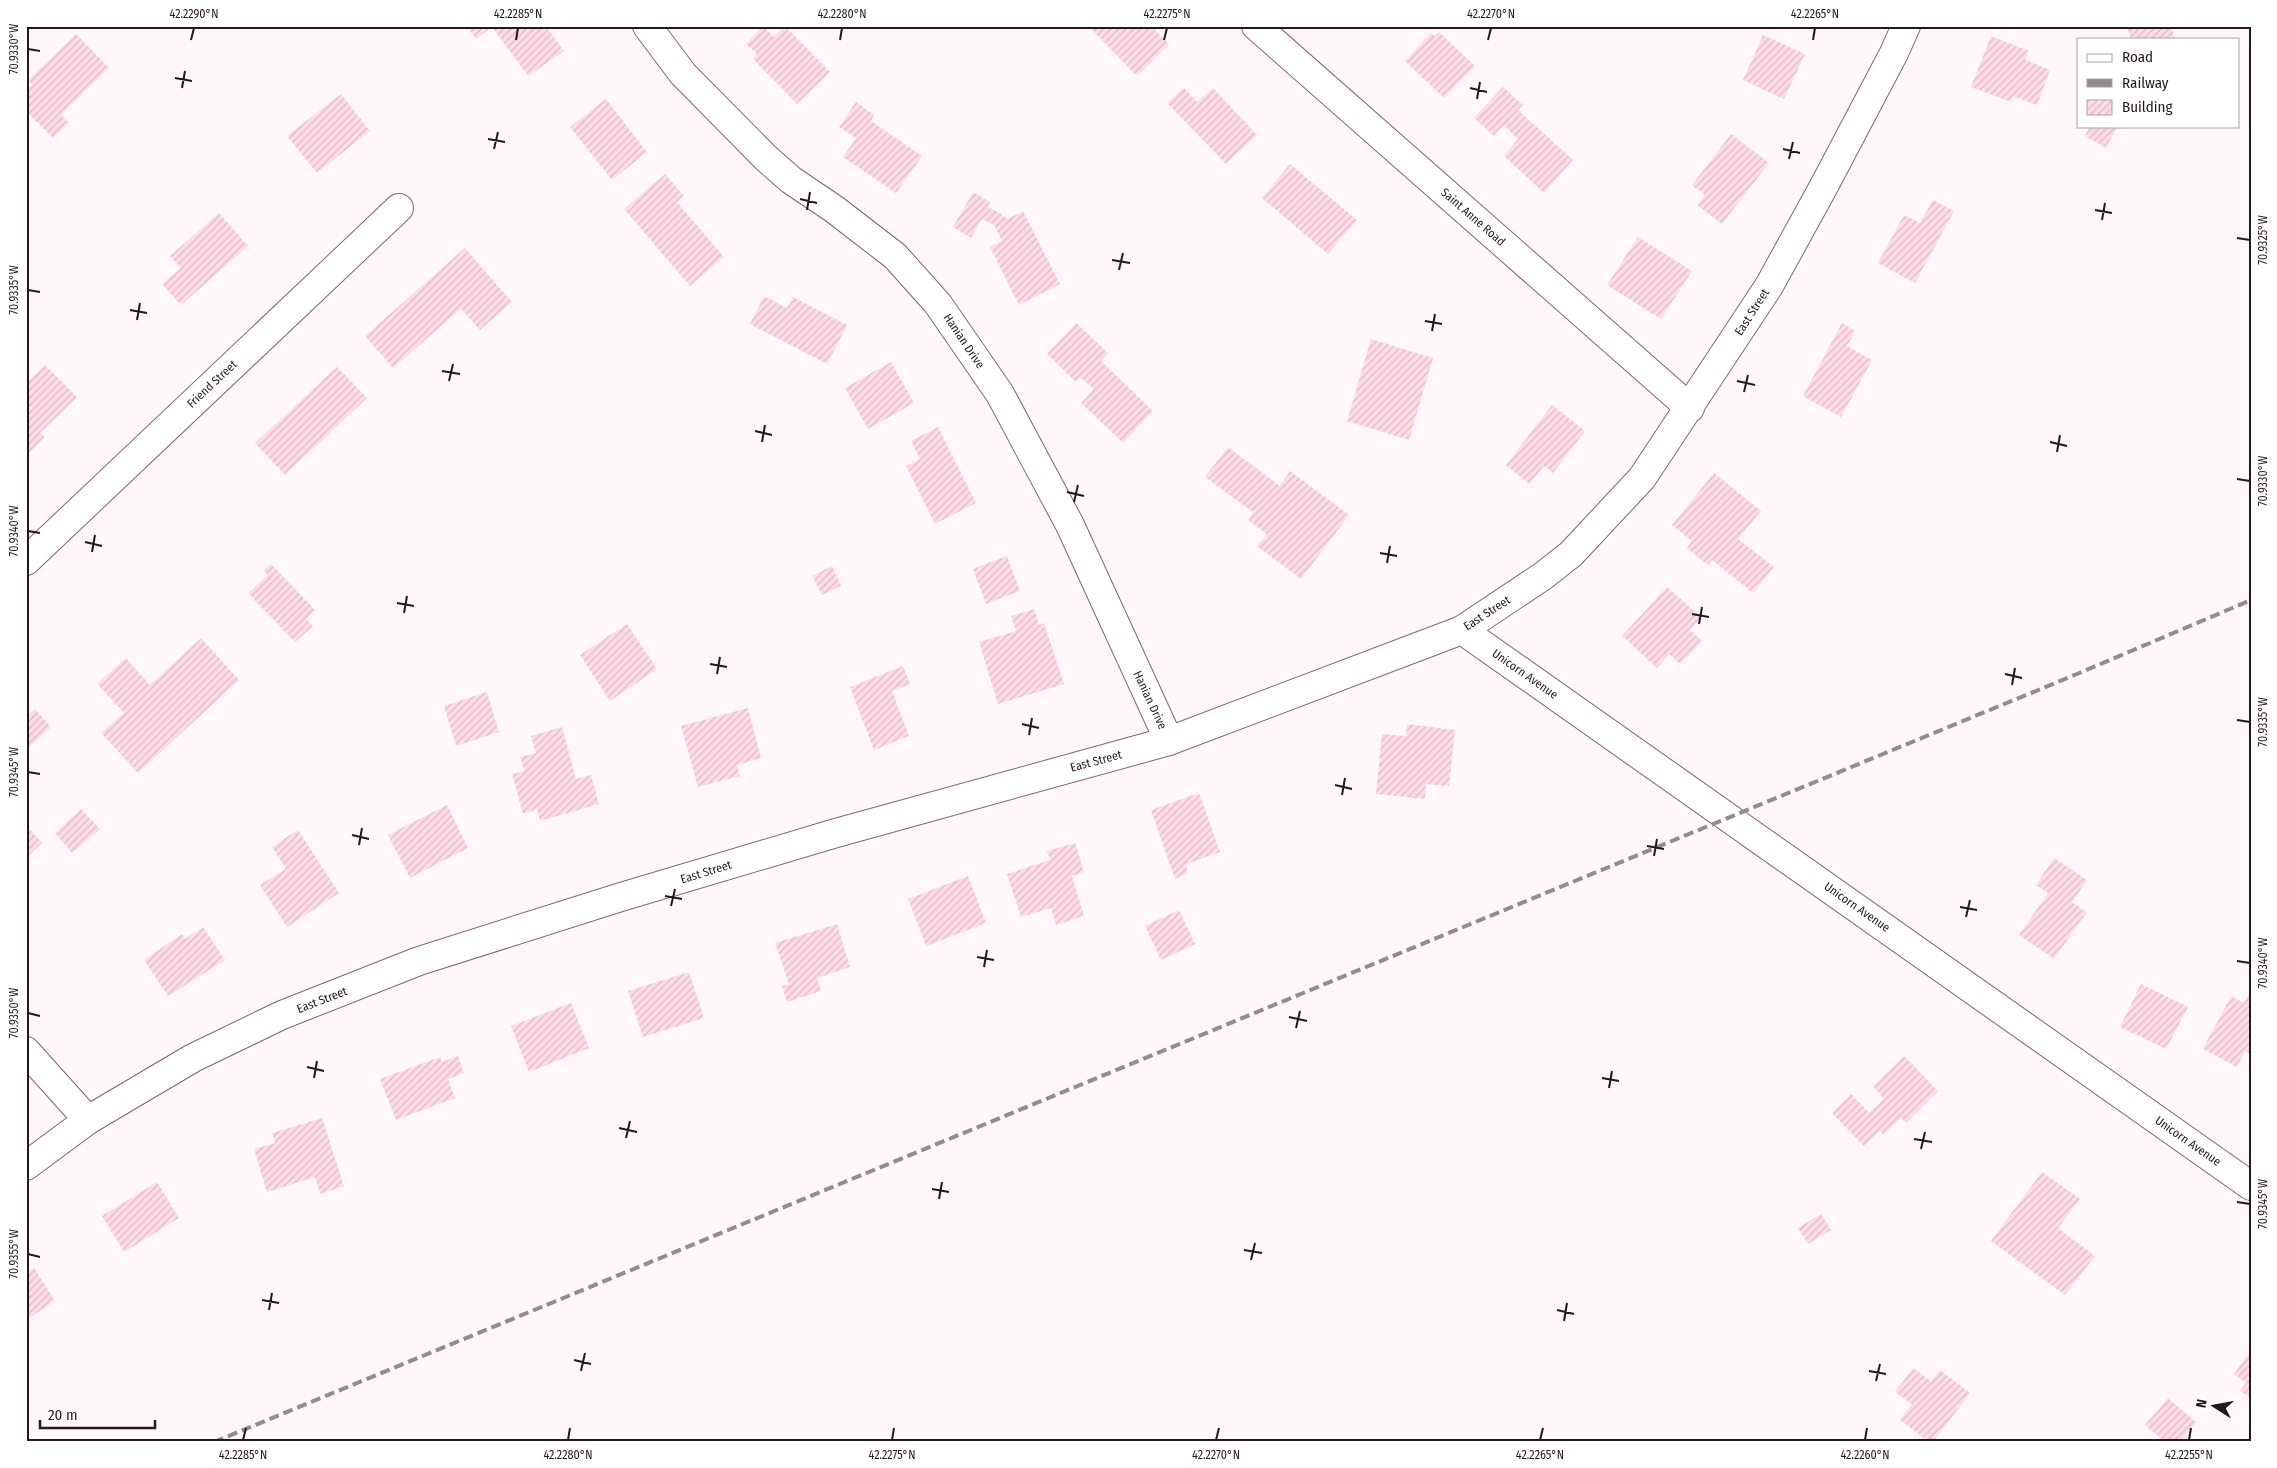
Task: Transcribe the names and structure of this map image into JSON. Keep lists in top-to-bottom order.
{
  "streets": {
    "street": [
      "Saint Anne Road",
      "East Street",
      "Hanian Drive",
      "Friend Street",
      "Unicorn Avenue"
    ]
  },
  "crossings": [
    ["Saint Anne Road", "East Street"],
    ["East Street", "Hanian Drive"],
    ["East Street", "Unicorn Avenue"]
  ],
  "legend": ["Road", "Railway", "Building"],
  "scale_bar": "20 m",
  "north": "left",
  "coordinates": [
    "42.2290°N",
    "42.2285°N",
    "42.2280°N",
    "42.2275°N",
    "42.2270°N",
    "42.2265°N",
    "70.9330°W",
    "70.9325°W",
    "70.9335°W",
    "70.9340°W",
    "70.9345°W",
    "70.9350°W",
    "70.9355°W",
    "42.2260°N",
    "42.2255°N"
  ]
}
